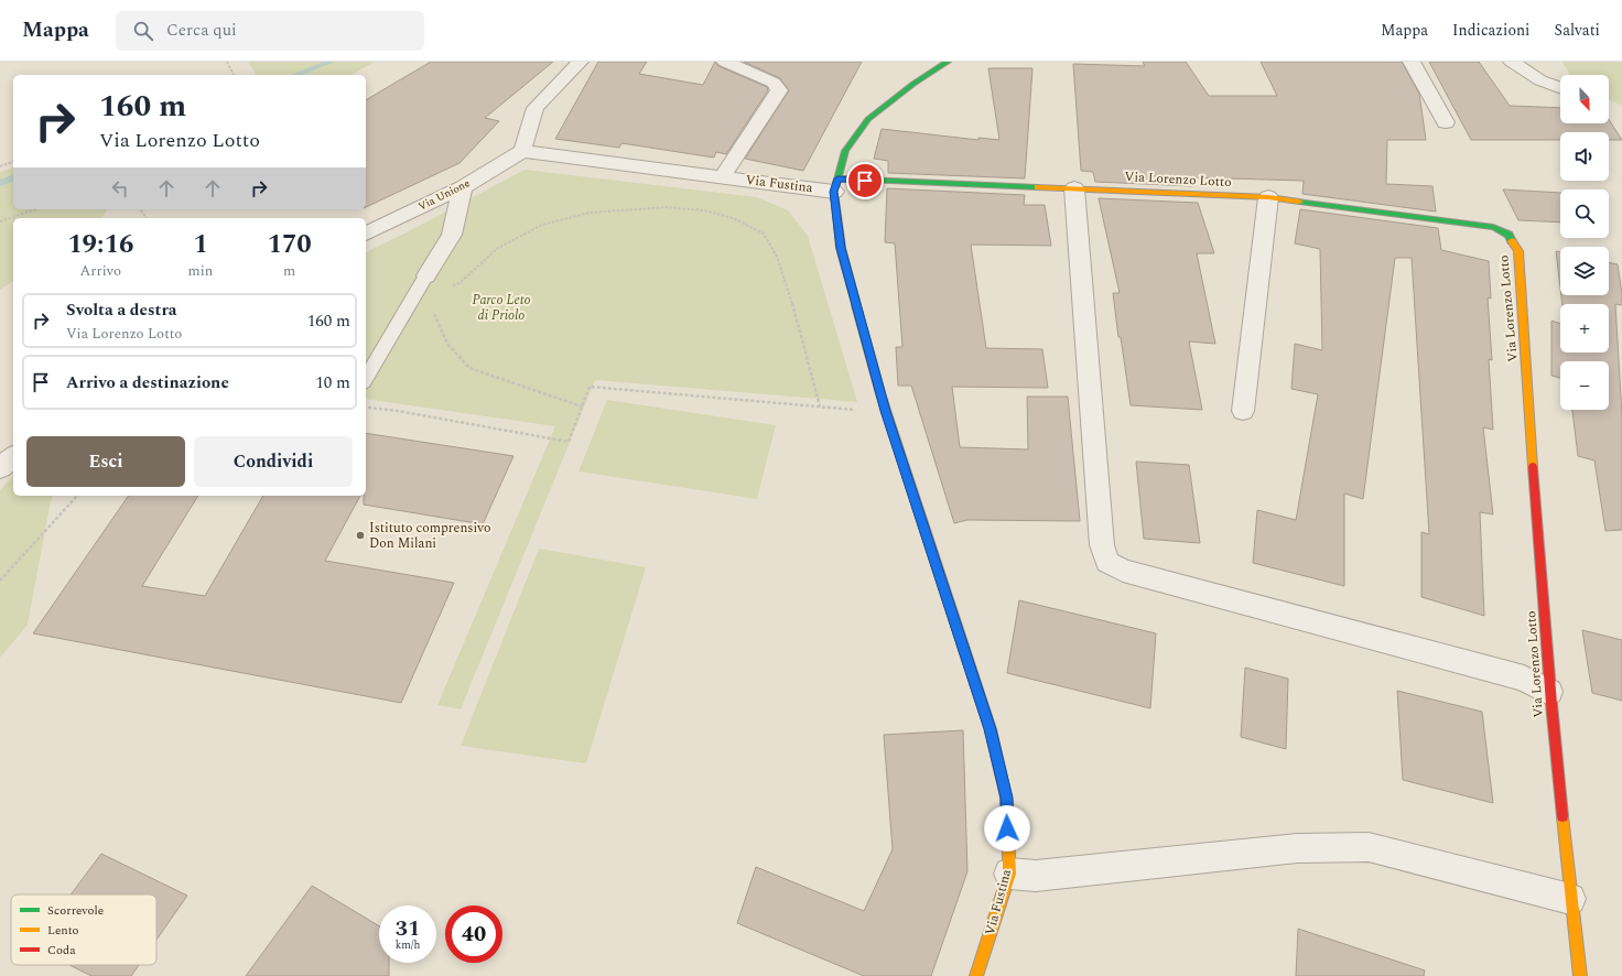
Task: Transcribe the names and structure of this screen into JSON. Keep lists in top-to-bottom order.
{
  "streets": {
    "street": ["Via Lorenzo Lotto", "Via Fustina", "Via Unione"]
  },
  "crossings": [
    ["Via Lorenzo Lotto", "Via Fustina"],
    ["Via Fustina", "Via Unione"]
  ],
  "parks": ["Parco Leto di Priolo"],
  "places": ["Istituto comprensivo Don Milani"],
  "legend": ["Scorrevole", "Lento", "Coda"],
  "north": "bottom right",
  "page": {
    "header": "Mappa",
    "search": "Cerca qui",
    "nav": ["Mappa", "Indicazioni", "Salvati"],
    "map_buttons": ["+", "−"],
    "turn": ["160 m", "Via Lorenzo Lotto"],
    "eta": [
      "19:16",
      "Arrivo",
      "1",
      "min",
      "170",
      "m"
    ],
    "list": [
      {
        "name": "Svolta a destra",
        "note": "Via Lorenzo Lotto",
        "value": "160 m"
      },
      {
        "name": "Arrivo a destinazione",
        "value": "10 m"
      }
    ],
    "buttons": ["Esci", "Condividi"],
    "speed": "31 km/h",
    "limit": "40"
  }
}
